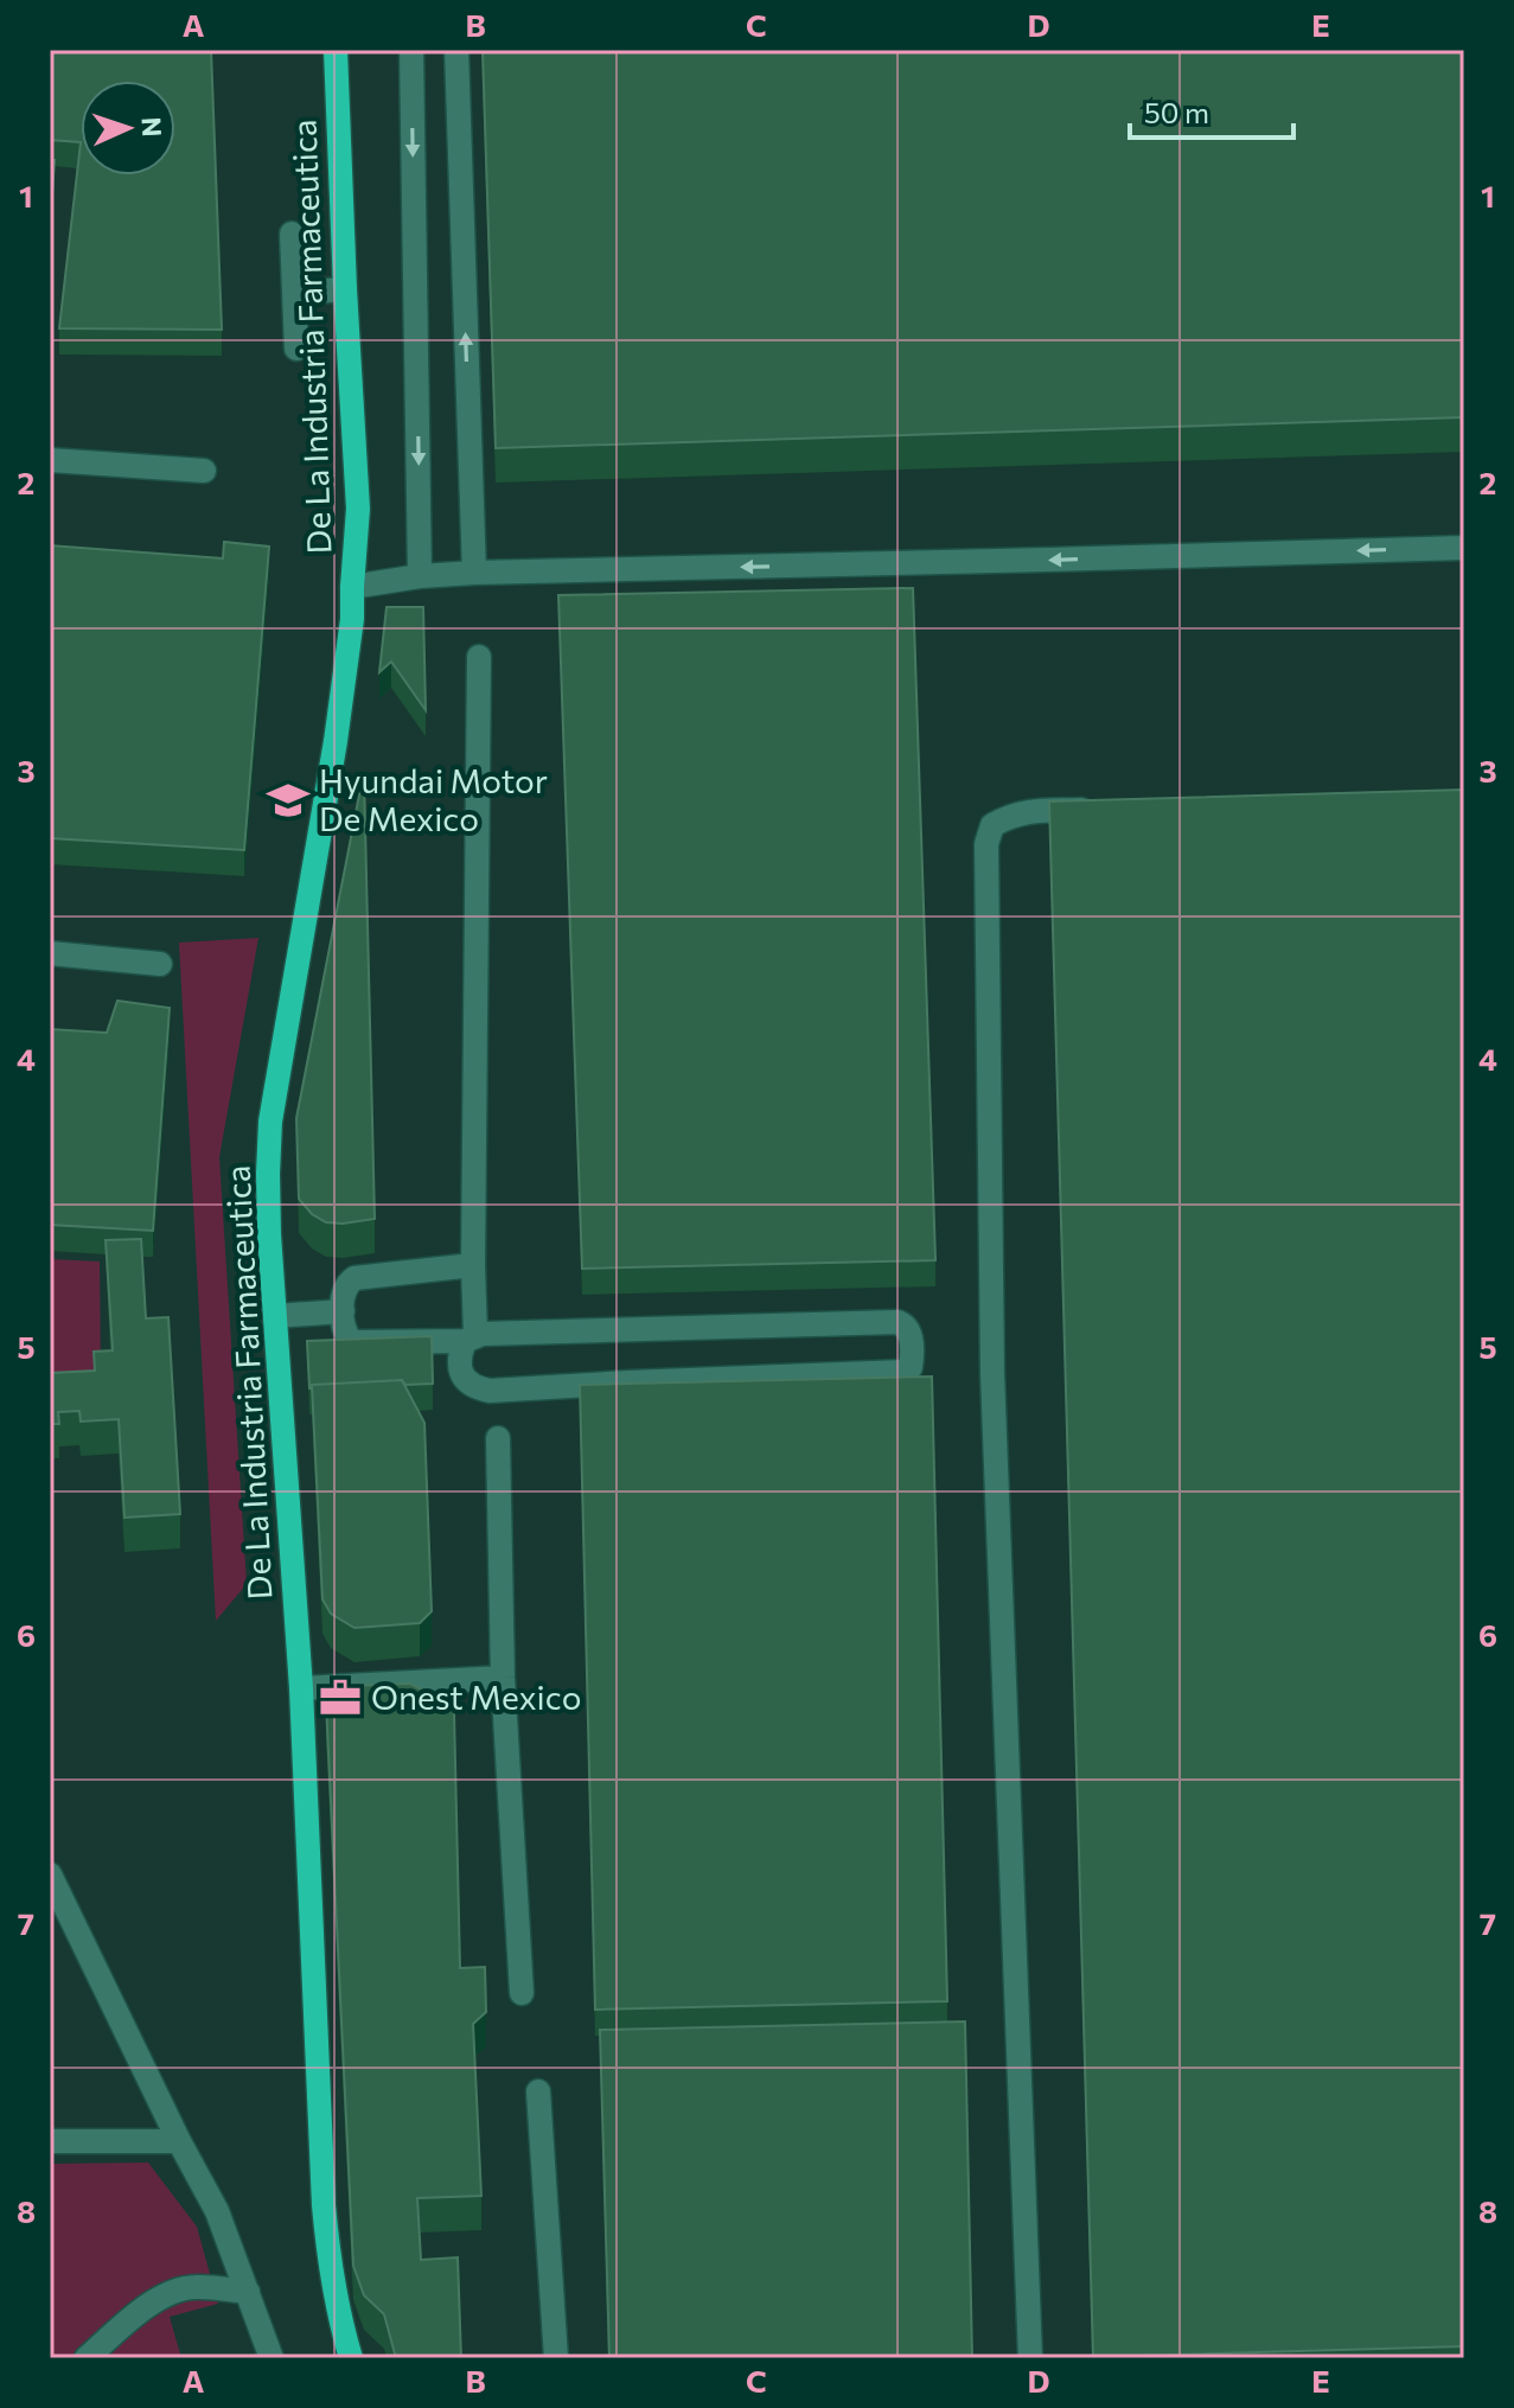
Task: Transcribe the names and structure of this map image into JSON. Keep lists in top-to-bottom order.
{
  "streets": {
    "main road": ["De La Industria Farmaceutica"]
  },
  "places": {
    "school or university": ["Hyundai Motor De Mexico"],
    "office": ["Onest Mexico"]
  },
  "scale_bar": "50 m",
  "north": "right",
  "grid": {
    "columns": [
      "A",
      "B",
      "C",
      "D",
      "E"
    ],
    "rows": [
      "1",
      "2",
      "3",
      "4",
      "5",
      "6",
      "7",
      "8"
    ]
  }
}
